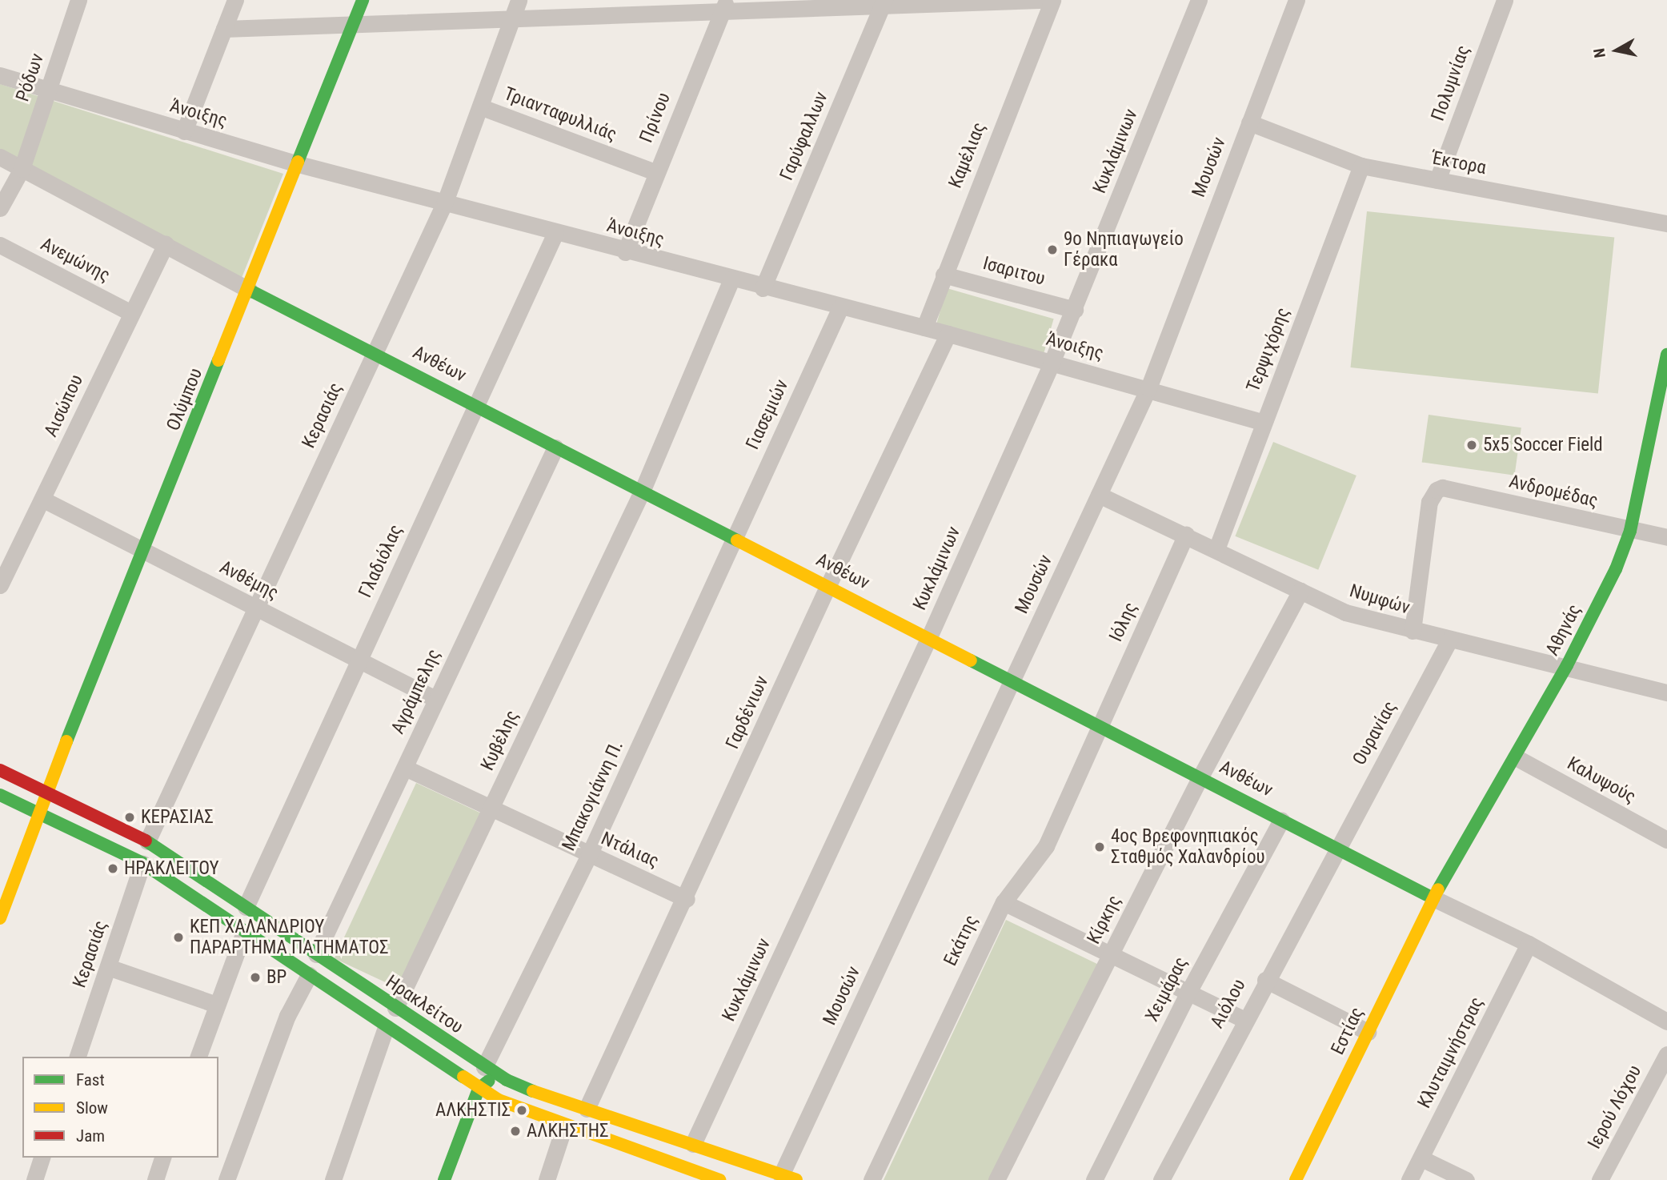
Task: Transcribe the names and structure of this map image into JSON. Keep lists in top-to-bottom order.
{
  "streets": {
    "street": [
      "Ρόδων",
      "Πολυμνίας",
      "Άνοιξης",
      "Τριανταφυλλιάς",
      "Πρίνου",
      "Γαρύφαλλων",
      "Κυκλάμινων",
      "Καμέλιας",
      "Έκτορα",
      "Μουσών",
      "Ανεμώνης",
      "Ισαριτου",
      "Τερψιχόρης",
      "Ανθέων",
      "Ολύμπου",
      "Αισώπου",
      "Γιασεμιών",
      "Κερασιάς",
      "Ανδρομέδας",
      "Γλαδιόλας",
      "Ανθέμης",
      "Νυμφών",
      "Ιόλης",
      "Αθηνάς",
      "Αγράμπελης",
      "Γαρδένιων",
      "Ουρανίας",
      "Κυβέλης",
      "Καλυψούς",
      "Μπακογιάννη Π.",
      "Ντάλιας",
      "Κίρκης",
      "Εκάτης",
      "Χειμάρας",
      "Αιόλου",
      "Ηρακλείτου",
      "Εστίας",
      "Κλυταιμνήστρας",
      "Ιερού Λόχου"
    ]
  },
  "crossings": [
    ["Ρόδων", "Άνοιξης"],
    ["Ρόδων", "Ανθέων"],
    ["Πολυμνίας", "Έκτορα"],
    ["Άνοιξης", "Πρίνου"],
    ["Άνοιξης", "Γαρύφαλλων"],
    ["Άνοιξης", "Κυκλάμινων"],
    ["Άνοιξης", "Καμέλιας"],
    ["Άνοιξης", "Μουσών"],
    ["Άνοιξης", "Τερψιχόρης"],
    ["Άνοιξης", "Ολύμπου"],
    ["Άνοιξης", "Γιασεμιών"],
    ["Άνοιξης", "Κερασιάς"],
    ["Άνοιξης", "Γλαδιόλας"],
    ["Άνοιξης", "Γαρδένιων"],
    ["Τριανταφυλλιάς", "Πρίνου"],
    ["Τριανταφυλλιάς", "Κερασιάς"],
    ["Κυκλάμινων", "Ισαριτου"],
    ["Κυκλάμινων", "Ανθέων"],
    ["Κυκλάμινων", "Ηρακλείτου"],
    ["Καμέλιας", "Ισαριτου"],
    ["Έκτορα", "Μουσών"],
    ["Έκτορα", "Τερψιχόρης"],
    ["Μουσών", "Ανθέων"],
    ["Μουσών", "Νυμφών"],
    ["Μουσών", "Ηρακλείτου"],
    ["Ανεμώνης", "Αισώπου"],
    ["Τερψιχόρης", "Νυμφών"],
    ["Ανθέων", "Ολύμπου"],
    ["Ανθέων", "Αισώπου"],
    ["Ανθέων", "Γιασεμιών"],
    ["Ανθέων", "Κερασιάς"],
    ["Ανθέων", "Γλαδιόλας"],
    ["Ανθέων", "Ιόλης"],
    ["Ανθέων", "Αθηνάς"],
    ["Ανθέων", "Αγράμπελης"],
    ["Ανθέων", "Γαρδένιων"],
    ["Ανθέων", "Ουρανίας"],
    ["Ανθέων", "Κυβέλης"],
    ["Ανθέων", "Μπακογιάννη Π."],
    ["Ανθέων", "Κίρκης"],
    ["Ανθέων", "Εκάτης"],
    ["Ανθέων", "Χειμάρας"],
    ["Ανθέων", "Αιόλου"],
    ["Ανθέων", "Εστίας"],
    ["Ανθέων", "Κλυταιμνήστρας"],
    ["Ολύμπου", "Ανθέμης"],
    ["Ολύμπου", "Ηρακλείτου"],
    ["Αισώπου", "Ανθέμης"],
    ["Γιασεμιών", "Μπακογιάννη Π."],
    ["Κερασιάς", "Ανθέμης"],
    ["Κερασιάς", "Ηρακλείτου"],
    ["Ανδρομέδας", "Νυμφών"],
    ["Ανδρομέδας", "Αθηνάς"],
    ["Γλαδιόλας", "Ανθέμης"],
    ["Γλαδιόλας", "Ηρακλείτου"],
    ["Ανθέμης", "Αγράμπελης"],
    ["Νυμφών", "Ιόλης"],
    ["Νυμφών", "Αθηνάς"],
    ["Νυμφών", "Ουρανίας"],
    ["Νυμφών", "Κίρκης"],
    ["Ιόλης", "Εκάτης"],
    ["Αθηνάς", "Καλυψούς"],
    ["Αθηνάς", "Εστίας"],
    ["Αγράμπελης", "Ντάλιας"],
    ["Αγράμπελης", "Ηρακλείτου"],
    ["Γαρδένιων", "Ντάλιας"],
    ["Γαρδένιων", "Ηρακλείτου"],
    ["Ουρανίας", "Αιόλου"],
    ["Κυβέλης", "Ντάλιας"],
    ["Κυβέλης", "Ηρακλείτου"],
    ["Μπακογιάννη Π.", "Ντάλιας"],
    ["Μπακογιάννη Π.", "Ηρακλείτου"]
  ],
  "places": [
    "9ο Νηπιαγωγείο Γέρακα",
    "5x5 Soccer Field",
    "ΚΕΡΑΣΙΑΣ",
    "4ος Βρεφονηπιακός Σταθμός Χαλανδρίου",
    "ΗΡΑΚΛΕΙΤΟΥ",
    "ΚΕΠ ΧΑΛΑΝΔΡΙΟΥ ΠΑΡΑΡΤΗΜΑ ΠΑΤΗΜΑΤΟΣ",
    "BP",
    "ΑΛΚΗΣΤΙΣ",
    "ΑΛΚΗΣΤΗΣ"
  ],
  "legend": ["Fast", "Slow", "Jam"],
  "north": "left"
}
